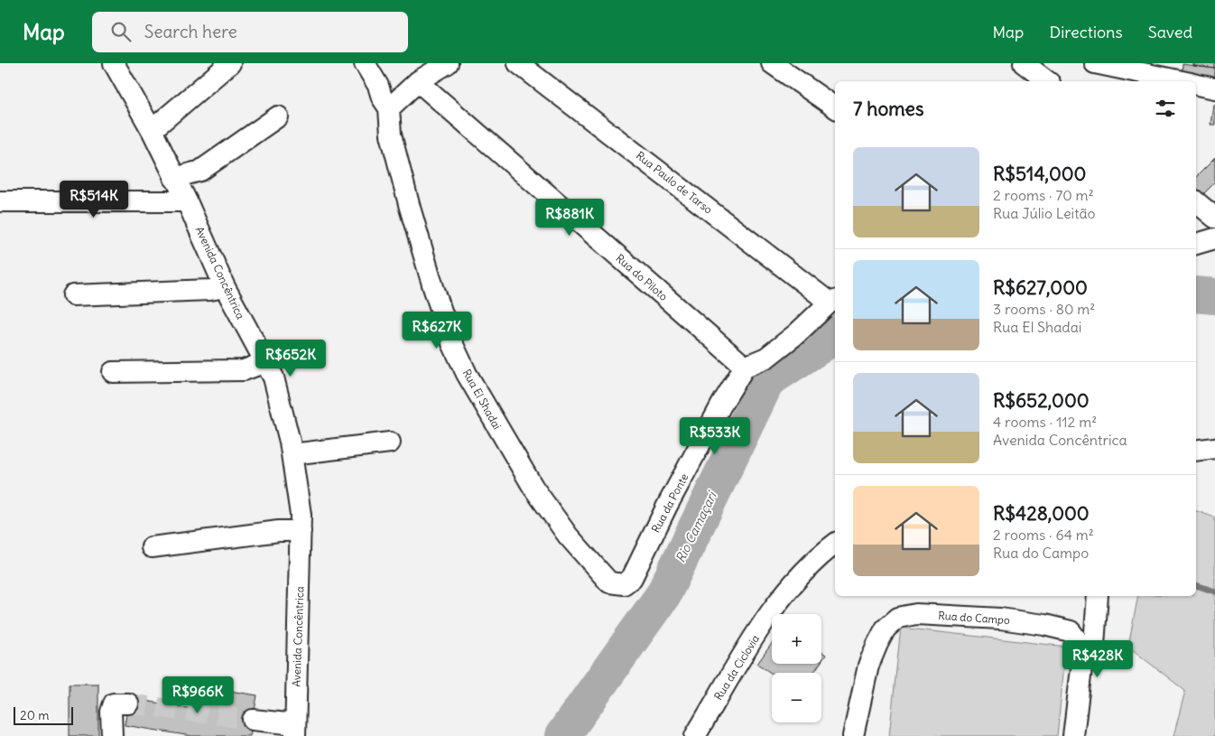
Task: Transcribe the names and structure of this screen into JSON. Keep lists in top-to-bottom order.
{
  "streets": {
    "street": [
      "Rua Paulo de Tarso",
      "Avenida Concêntrica",
      "Rua do Piloto",
      "Rua El Shadai",
      "Rua da Ponte",
      "Rua do Campo",
      "Rua da Ciclovia"
    ]
  },
  "crossings": [
    ["Rua do Piloto", "Rua da Ponte"],
    ["Rua El Shadai", "Rua da Ponte"]
  ],
  "water": ["Rio Camaçari"],
  "scale_bar": "20 m",
  "page": {
    "header": "Map",
    "search": "Search here",
    "nav": ["Map", "Directions", "Saved"],
    "heading": "7 homes",
    "list": [
      {
        "name": "R$514,000",
        "note": "2 rooms · 70 m² · Rua Júlio Leitão"
      },
      {
        "name": "R$627,000",
        "note": "3 rooms · 80 m² · Rua El Shadai"
      },
      {
        "name": "R$652,000",
        "note": "4 rooms · 112 m² · Avenida Concêntrica"
      },
      {
        "name": "R$428,000",
        "note": "2 rooms · 64 m² · Rua do Campo"
      }
    ],
    "price": [
      "R$514K",
      "R$881K",
      "R$627K",
      "R$652K",
      "R$533K",
      "R$428K",
      "R$966K"
    ],
    "map_buttons": ["+", "−"],
    "scale": "20 m"
  }
}
